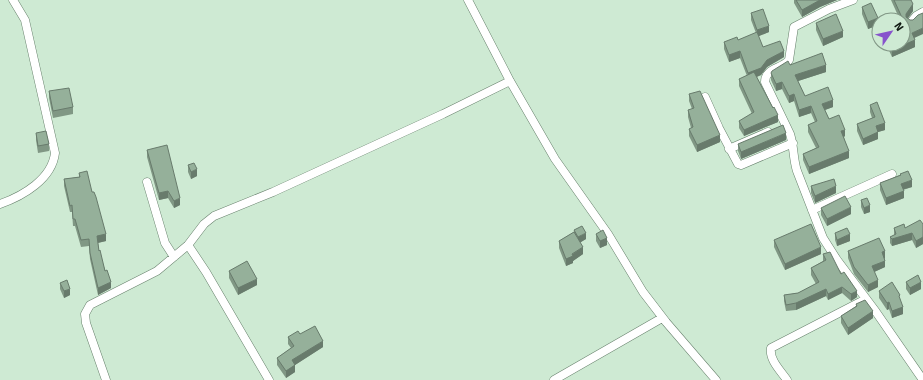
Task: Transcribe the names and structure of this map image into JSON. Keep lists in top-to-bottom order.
{
  "north": "top right"
}
